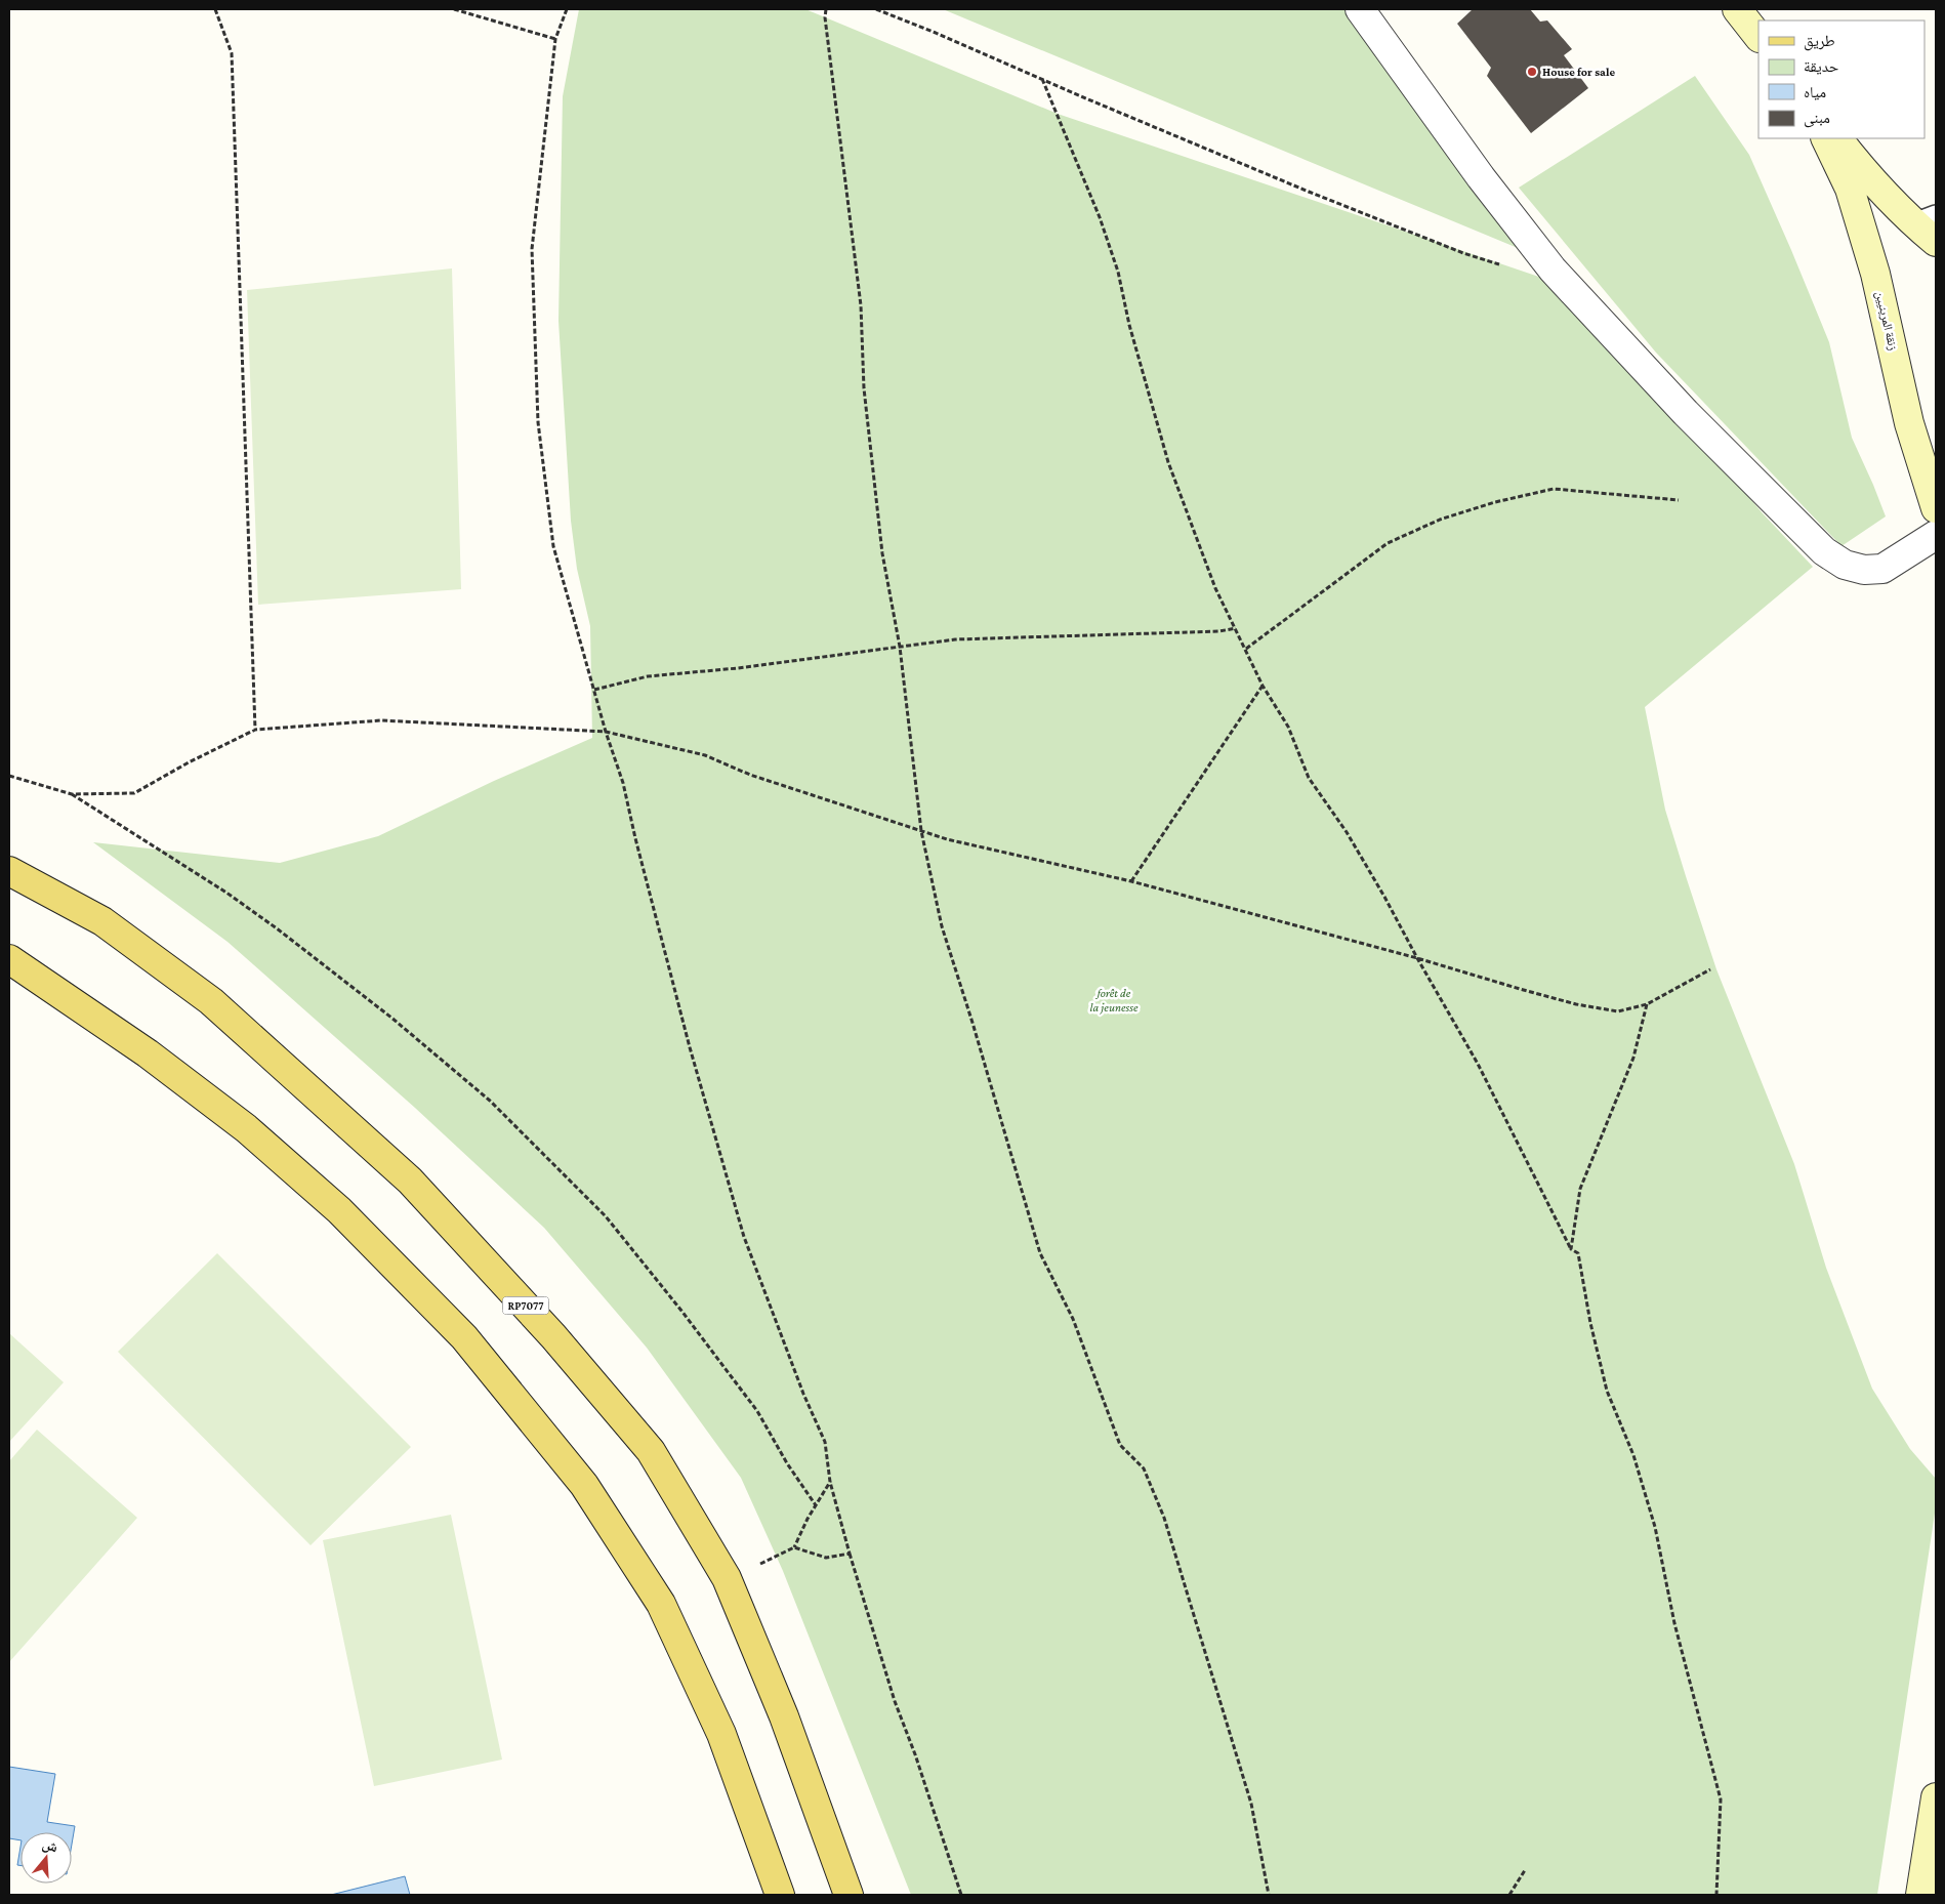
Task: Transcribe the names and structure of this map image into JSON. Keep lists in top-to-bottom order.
{
  "streets": {
    "main road": ["زنقة المرينيين", "RP7077"]
  },
  "parks": ["forêt de la jeunesse"],
  "places": ["House for sale"],
  "legend": [
    "طريق",
    "حديقة",
    "مياه",
    "مبنى"
  ],
  "north": "top"
}
